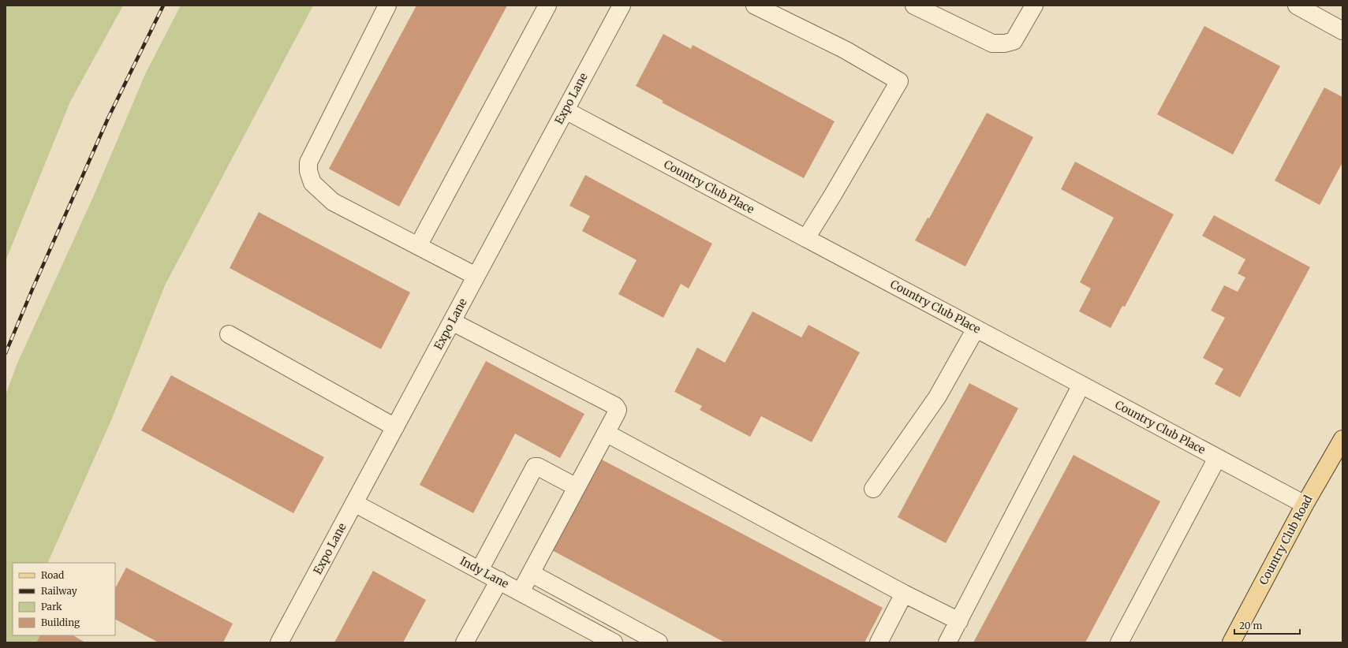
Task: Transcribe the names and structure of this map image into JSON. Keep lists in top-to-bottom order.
{
  "streets": {
    "main road": ["Country Club Road"],
    "street": ["Expo Lane", "Country Club Place", "Indy Lane"]
  },
  "crossings": [
    ["Expo Lane", "Country Club Place"],
    ["Expo Lane", "Indy Lane"],
    ["Country Club Place", "Country Club Road"]
  ],
  "legend": [
    "Road",
    "Railway",
    "Park",
    "Building"
  ],
  "scale_bar": "20 m"
}
